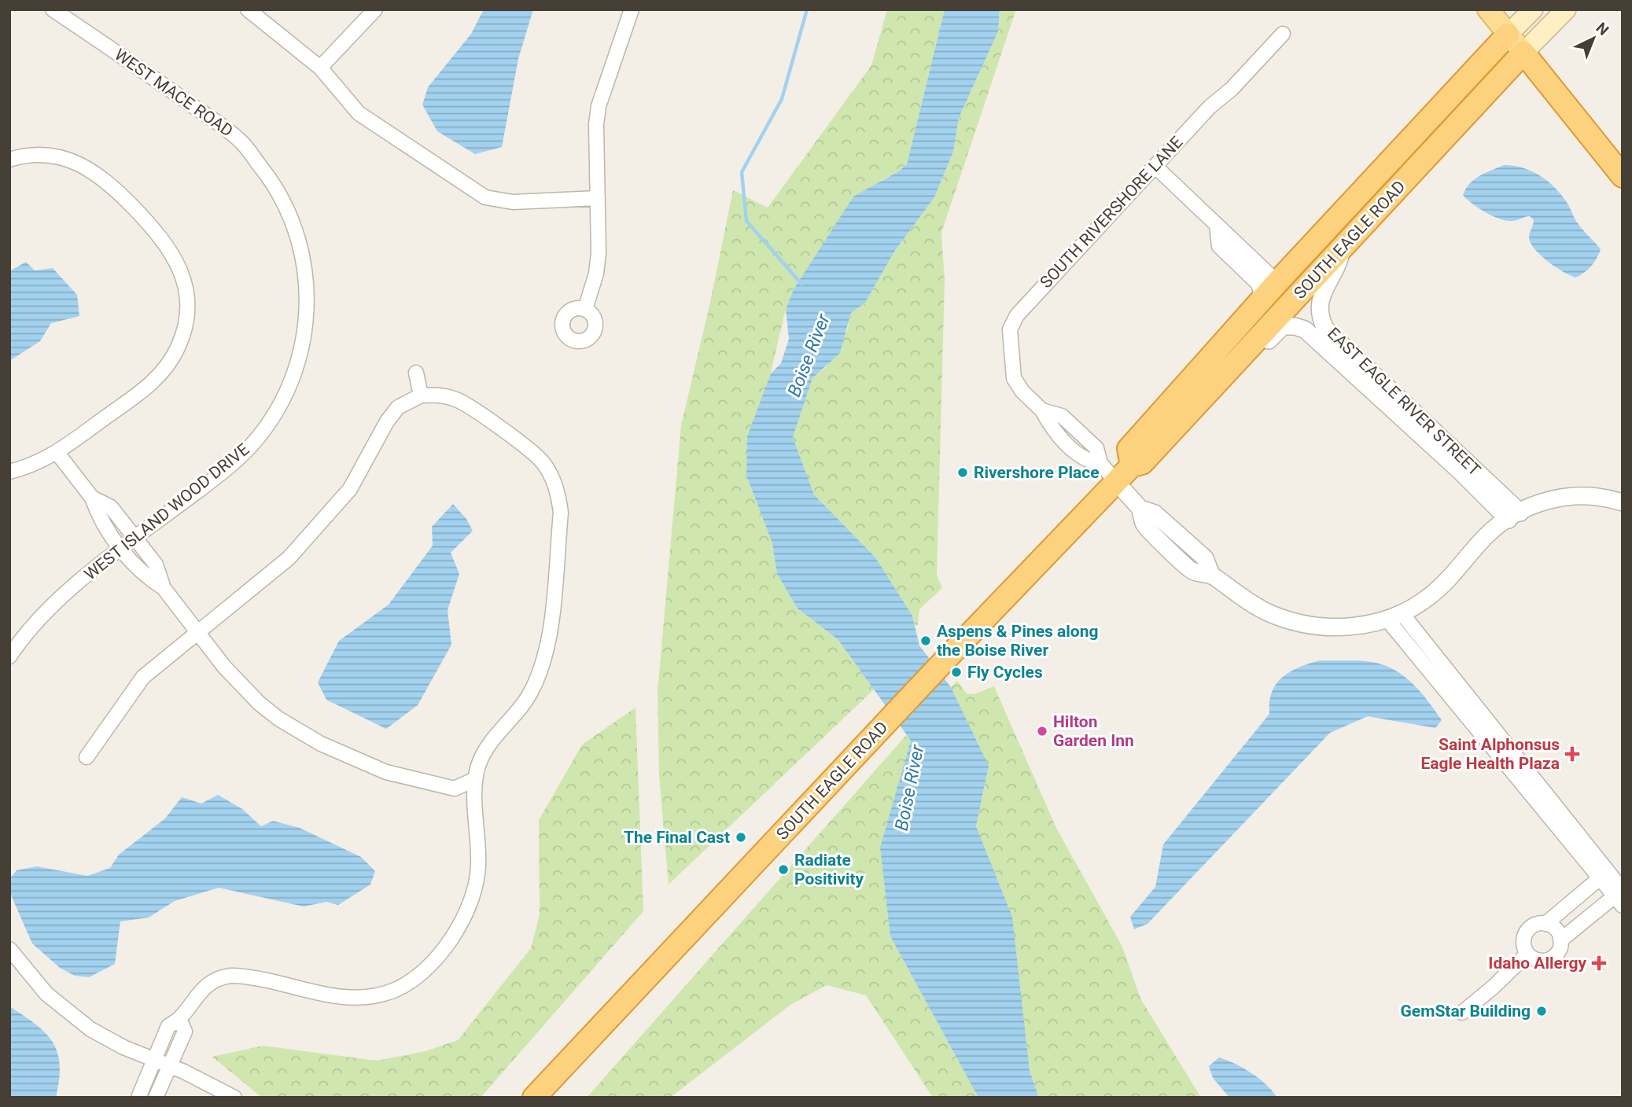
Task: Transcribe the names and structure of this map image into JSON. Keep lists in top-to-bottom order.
{
  "streets": {
    "highway": ["SOUTH EAGLE ROAD"],
    "street": [
      "WEST MACE ROAD",
      "SOUTH RIVERSHORE LANE",
      "EAST EAGLE RIVER STREET",
      "WEST ISLAND WOOD DRIVE"
    ]
  },
  "crossings": [
    ["WEST MACE ROAD", "WEST ISLAND WOOD DRIVE"],
    ["SOUTH RIVERSHORE LANE", "SOUTH EAGLE ROAD"],
    ["SOUTH EAGLE ROAD", "EAST EAGLE RIVER STREET"]
  ],
  "water": ["Boise River"],
  "places": {
    "other": [
      "Rivershore Place",
      "Aspens & Pines along the Boise River",
      "Fly Cycles",
      "Hilton Garden Inn",
      "The Final Cast",
      "Radiate Positivity",
      "GemStar Building"
    ],
    "health": ["Saint Alphonsus Eagle Health Plaza", "Idaho Allergy"]
  },
  "north": "top right"
}
